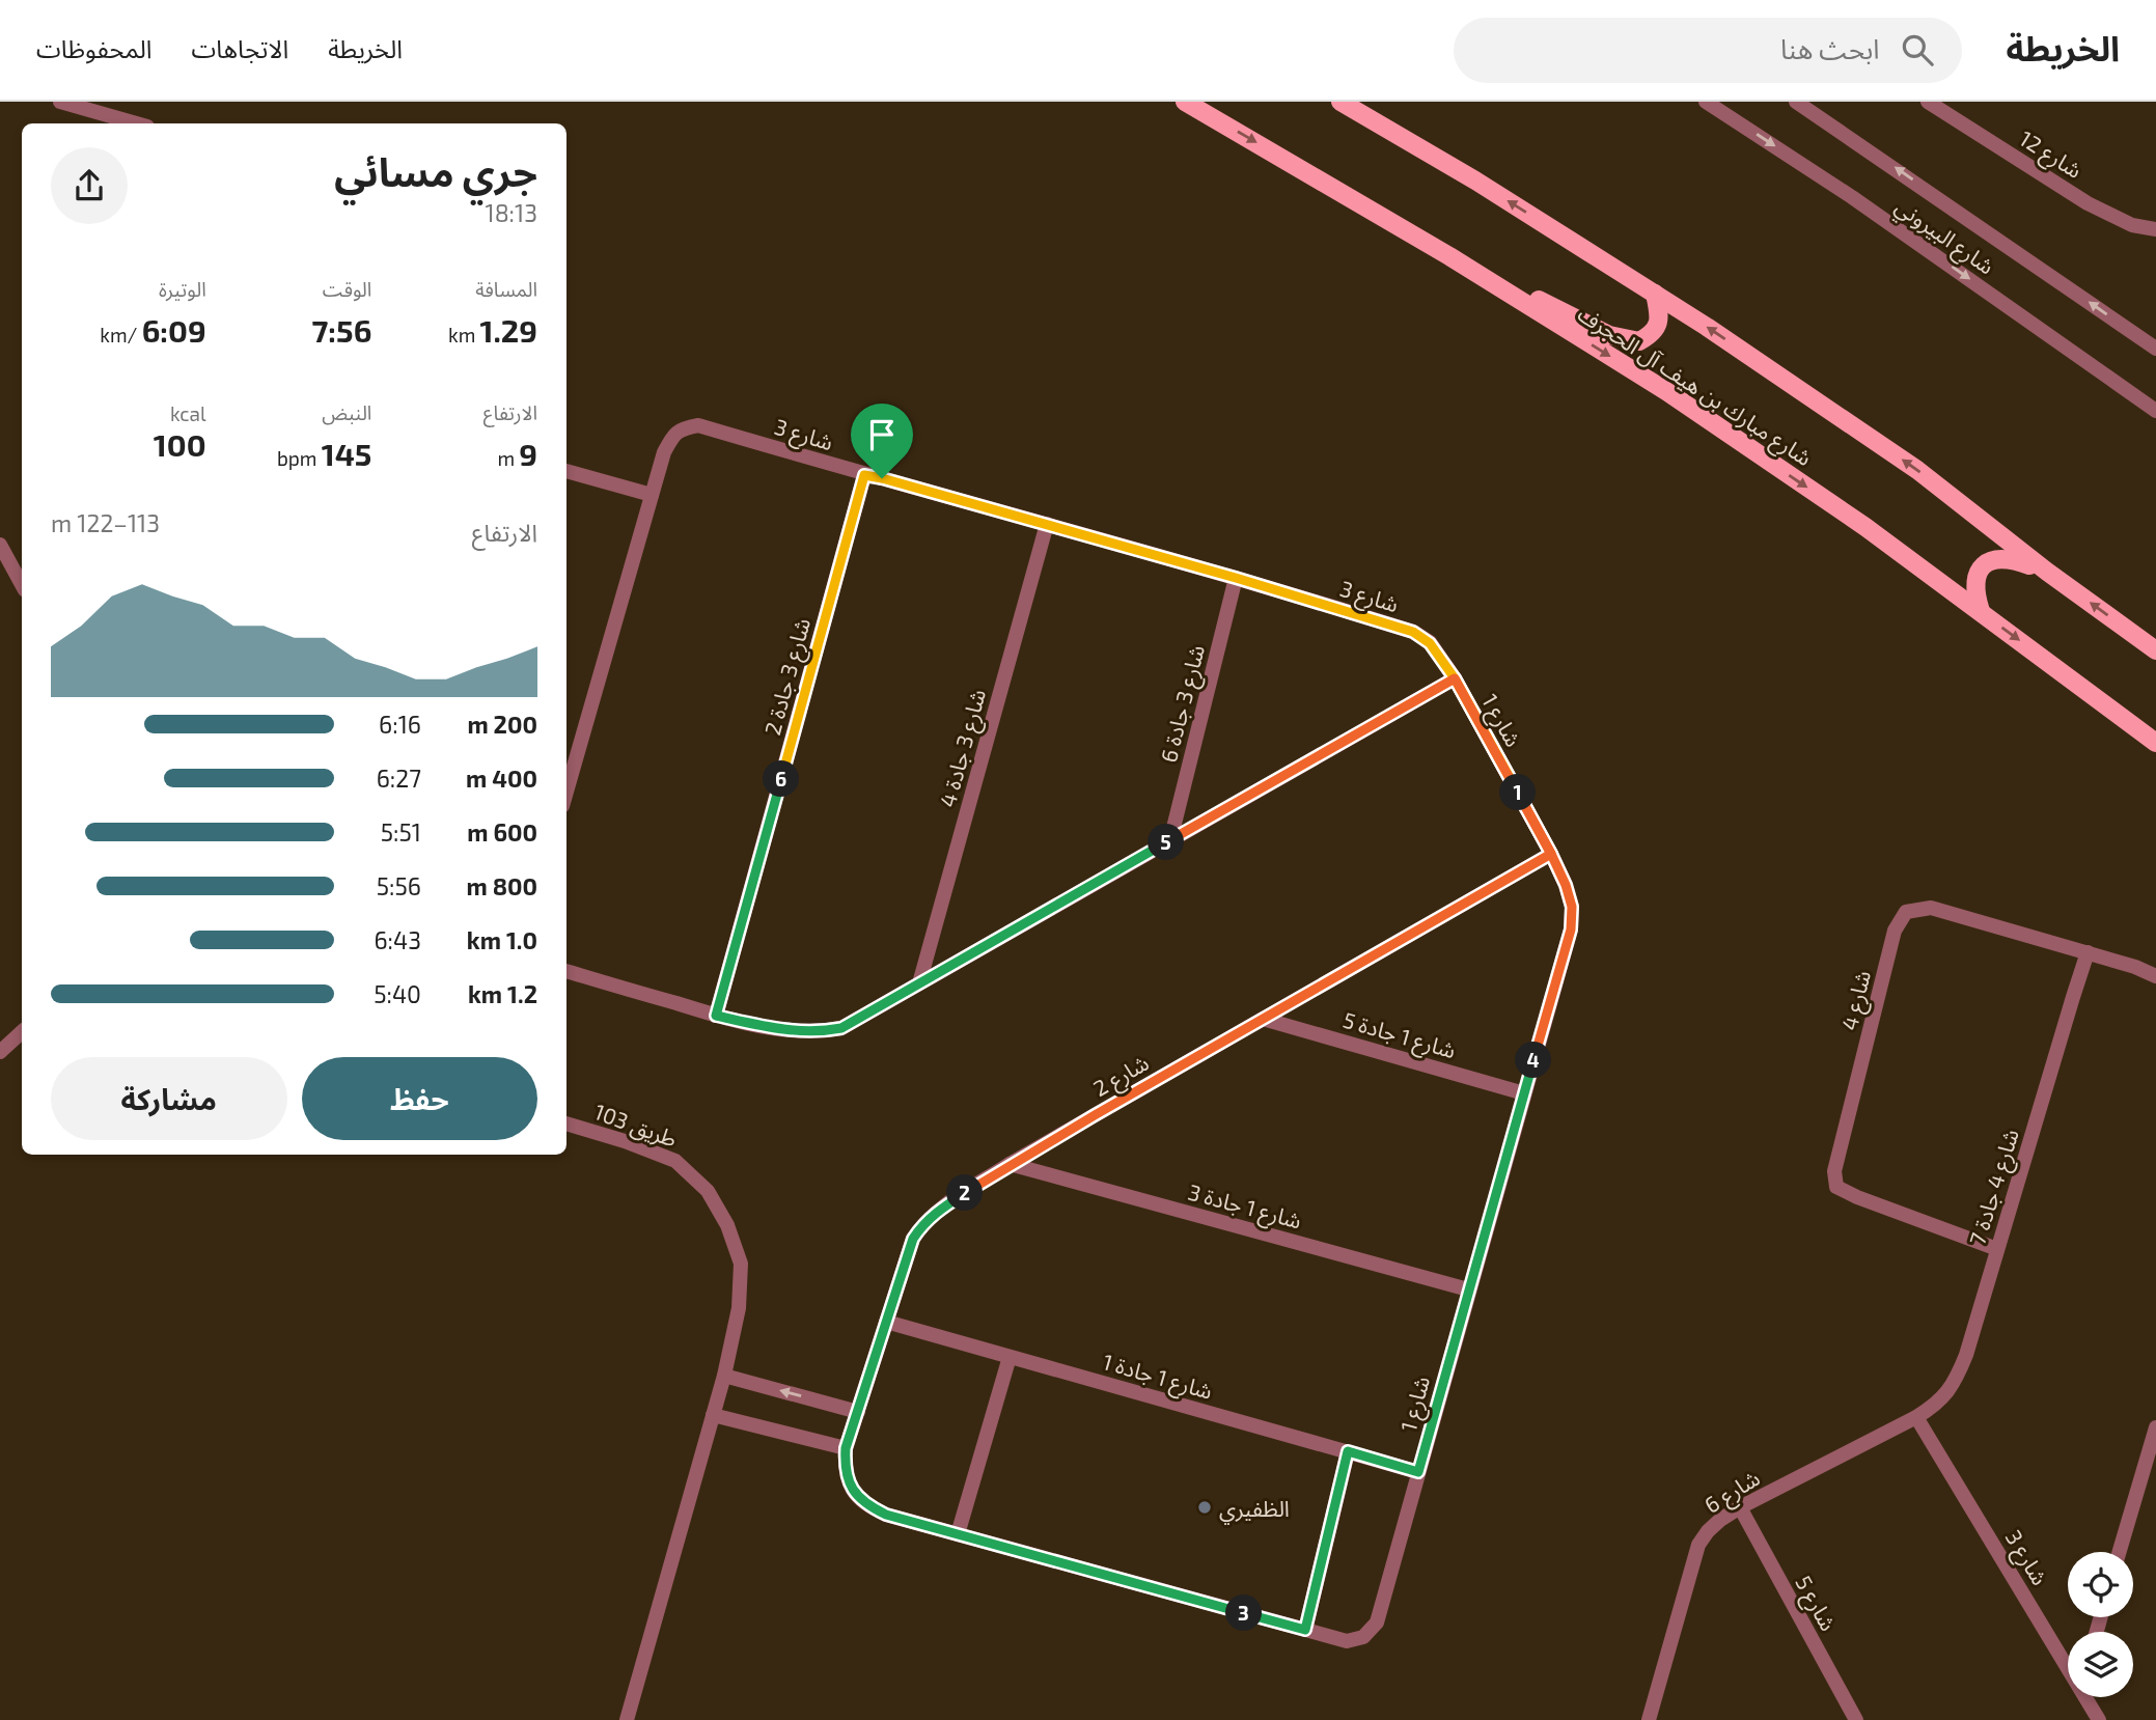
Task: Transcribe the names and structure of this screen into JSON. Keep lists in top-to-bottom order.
{
  "streets": {
    "main road": ["شارع مبارك بن هيف آل الحجرف"],
    "street": [
      "شارع 12",
      "شارع البيروني",
      "شارع 3",
      "شارع 3 جادة 2",
      "شارع 3 جادة 6",
      "شارع 1",
      "شارع 3 جادة 4",
      "شارع 4",
      "شارع 1 جادة 5",
      "شارع 2",
      "طريق 103",
      "شارع 4 جادة 7",
      "شارع 1 جادة 3",
      "شارع 1 جادة 1",
      "شارع 6",
      "شارع 5"
    ]
  },
  "crossings": [
    ["شارع 3", "شارع 3 جادة 2"],
    ["شارع 3", "شارع 3 جادة 6"],
    ["شارع 3", "شارع 1"],
    ["شارع 3", "شارع 3 جادة 4"],
    ["شارع 3", "شارع 4 جادة 7"],
    ["شارع 3", "شارع 6"],
    ["شارع 1", "شارع 1 جادة 5"],
    ["شارع 1", "شارع 2"],
    ["شارع 1", "شارع 1 جادة 3"],
    ["شارع 1", "شارع 1 جادة 1"],
    ["شارع 4", "شارع 4 جادة 7"],
    ["شارع 1 جادة 5", "شارع 2"],
    ["شارع 2", "شارع 1 جادة 3"],
    ["شارع 2", "شارع 1 جادة 1"],
    ["شارع 4 جادة 7", "شارع 6"],
    ["شارع 6", "شارع 5"]
  ],
  "places": ["الظفيري"],
  "page": {
    "header": "الخريطة",
    "search": "ابحث هنا",
    "nav": ["الخريطة", "الاتجاهات", "المحفوظات"],
    "heading": ["جري مسائي", "18:13"],
    "stats": [
      ["المسافة", "1.29 km"],
      ["الوقت", "7:56"],
      ["الوتيرة", "6:09 /km"],
      ["الارتفاع", "9 m"],
      ["النبض", "145 bpm"],
      ["kcal", "100"]
    ],
    "chart": ["الارتفاع", "113–122 m"],
    "list": [
      {
        "name": "200 m",
        "note": "6:16"
      },
      {
        "name": "400 m",
        "note": "6:27"
      },
      {
        "name": "600 m",
        "note": "5:51"
      },
      {
        "name": "800 m",
        "note": "5:56"
      },
      {
        "name": "1.0 km",
        "note": "6:43"
      },
      {
        "name": "1.2 km",
        "note": "5:40"
      }
    ],
    "pins": [
      "6",
      "1",
      "5",
      "4",
      "2",
      "3"
    ],
    "buttons": ["حفظ", "مشاركة"]
  }
}
